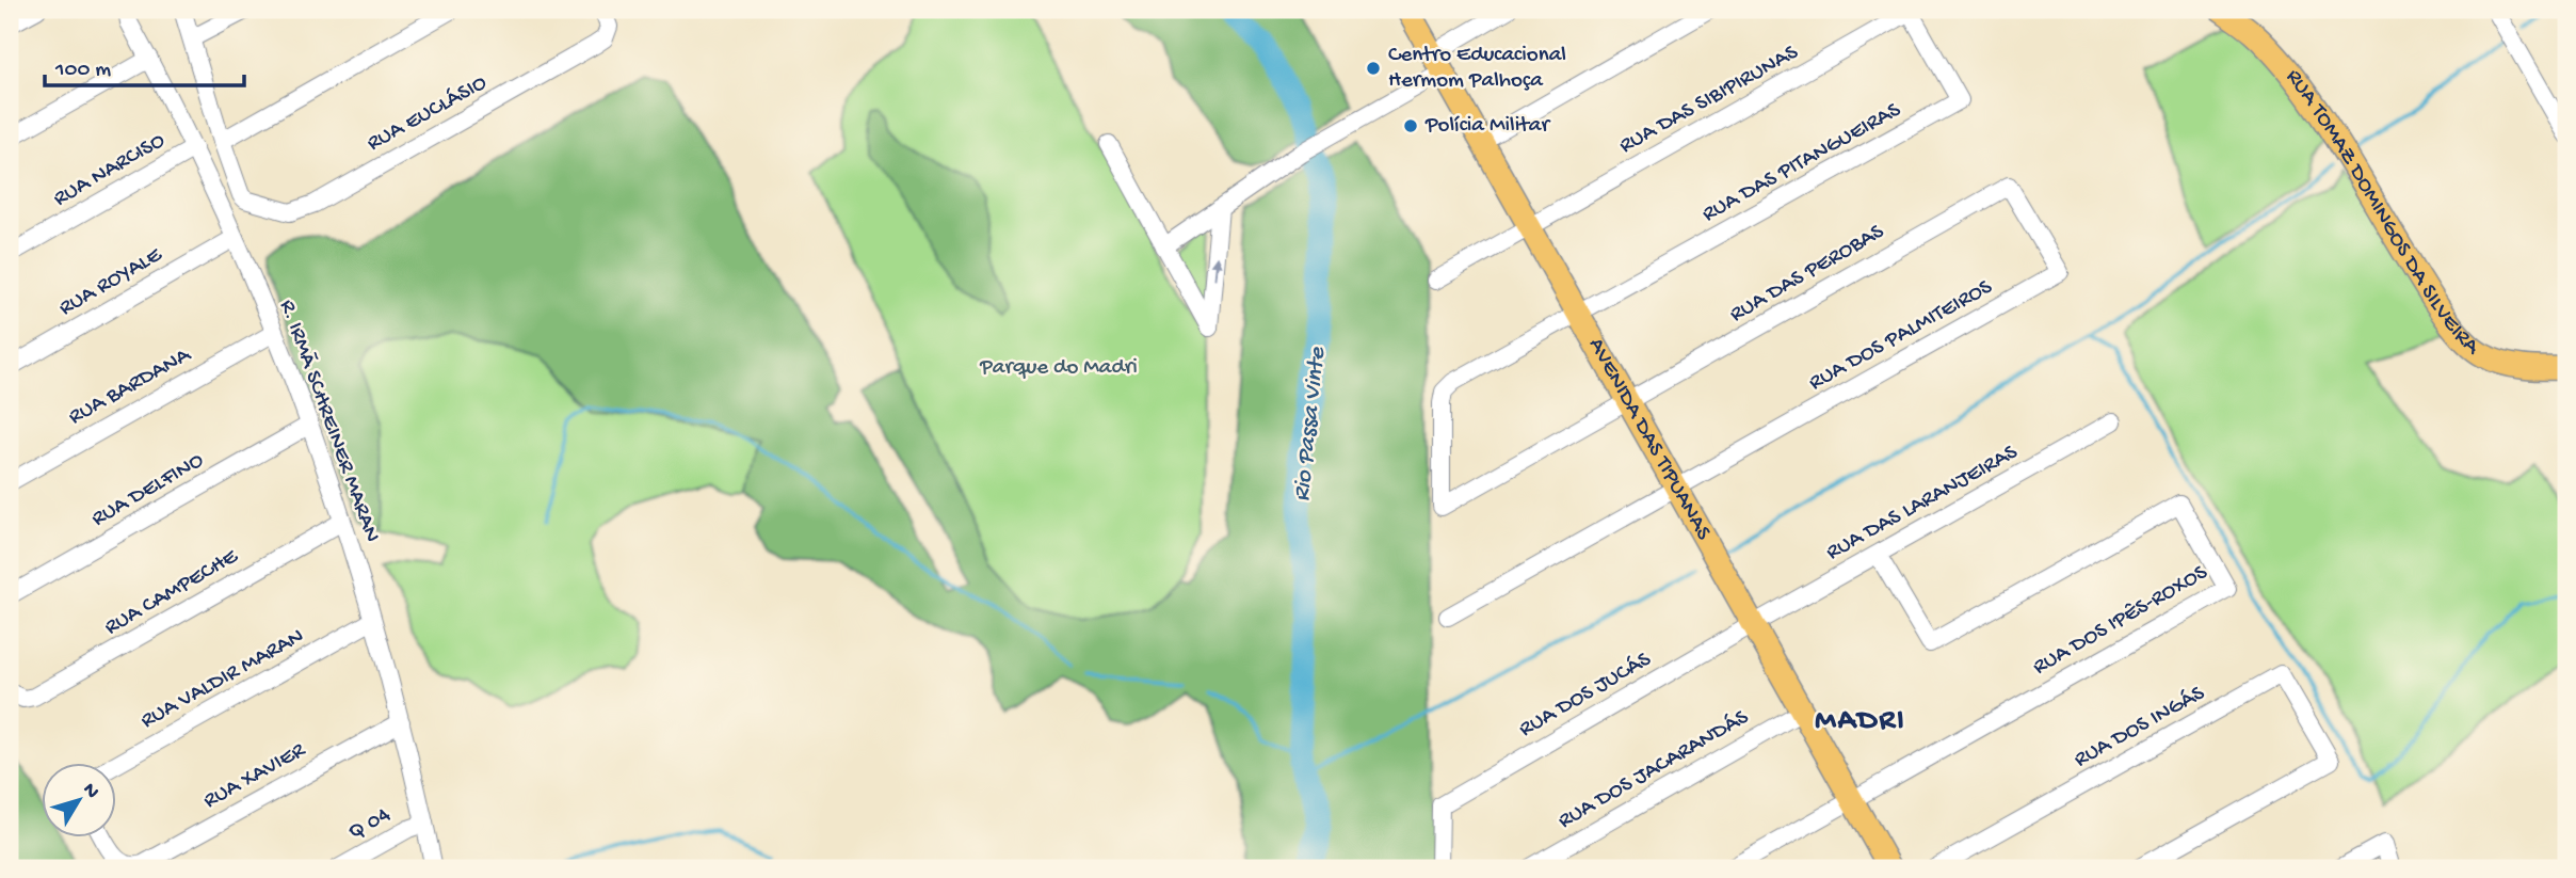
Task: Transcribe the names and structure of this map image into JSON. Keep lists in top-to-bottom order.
{
  "streets": {
    "main road": ["RUA TOMAZ DOMINGOS DA SILVEIRA", "AVENIDA DAS TIPUANAS"],
    "street": [
      "RUA DAS SIBIPIRUNAS",
      "RUA EUCLÁSIO",
      "RUA DAS PITANGUEIRAS",
      "RUA NARCISO",
      "RUA DAS PEROBAS",
      "RUA ROYALE",
      "RUA DOS PALMITEIROS",
      "RUA BARDANA",
      "R. IRMÃ SCHREINER MARAN",
      "RUA DELFINO",
      "RUA DAS LARANJEIRAS",
      "RUA CAMPECHE",
      "RUA DOS IPÊS-ROXOS",
      "RUA VALDIR MARAN",
      "RUA DOS JUCÁS",
      "RUA DOS INGÁS",
      "RUA DOS JACARANDÁS",
      "RUA XAVIER",
      "Q 04"
    ]
  },
  "crossings": [
    ["RUA DAS SIBIPIRUNAS", "RUA DAS PITANGUEIRAS"],
    ["RUA DAS SIBIPIRUNAS", "AVENIDA DAS TIPUANAS"],
    ["RUA DAS PITANGUEIRAS", "RUA DAS PEROBAS"],
    ["RUA DAS PITANGUEIRAS", "AVENIDA DAS TIPUANAS"],
    ["RUA NARCISO", "R. IRMÃ SCHREINER MARAN"],
    ["RUA DAS PEROBAS", "RUA DOS PALMITEIROS"],
    ["RUA DAS PEROBAS", "AVENIDA DAS TIPUANAS"],
    ["RUA ROYALE", "R. IRMÃ SCHREINER MARAN"],
    ["RUA DOS PALMITEIROS", "AVENIDA DAS TIPUANAS"],
    ["RUA BARDANA", "R. IRMÃ SCHREINER MARAN"],
    ["R. IRMÃ SCHREINER MARAN", "RUA DELFINO"],
    ["R. IRMÃ SCHREINER MARAN", "RUA CAMPECHE"],
    ["R. IRMÃ SCHREINER MARAN", "RUA VALDIR MARAN"],
    ["R. IRMÃ SCHREINER MARAN", "RUA XAVIER"],
    ["R. IRMÃ SCHREINER MARAN", "Q 04"],
    ["AVENIDA DAS TIPUANAS", "RUA DAS LARANJEIRAS"],
    ["AVENIDA DAS TIPUANAS", "RUA DOS IPÊS-ROXOS"],
    ["AVENIDA DAS TIPUANAS", "RUA DOS JUCÁS"],
    ["AVENIDA DAS TIPUANAS", "RUA DOS JACARANDÁS"],
    ["RUA DAS LARANJEIRAS", "RUA DOS IPÊS-ROXOS"],
    ["RUA DAS LARANJEIRAS", "RUA DOS JUCÁS"]
  ],
  "districts": ["MADRI"],
  "water": ["Rio Passa Vinte"],
  "parks": ["Parque do Madri"],
  "places": ["Centro Educacional Hermom Palhoça", "Polícia Militar"],
  "scale_bar": "100 m",
  "north": "top right"
}
